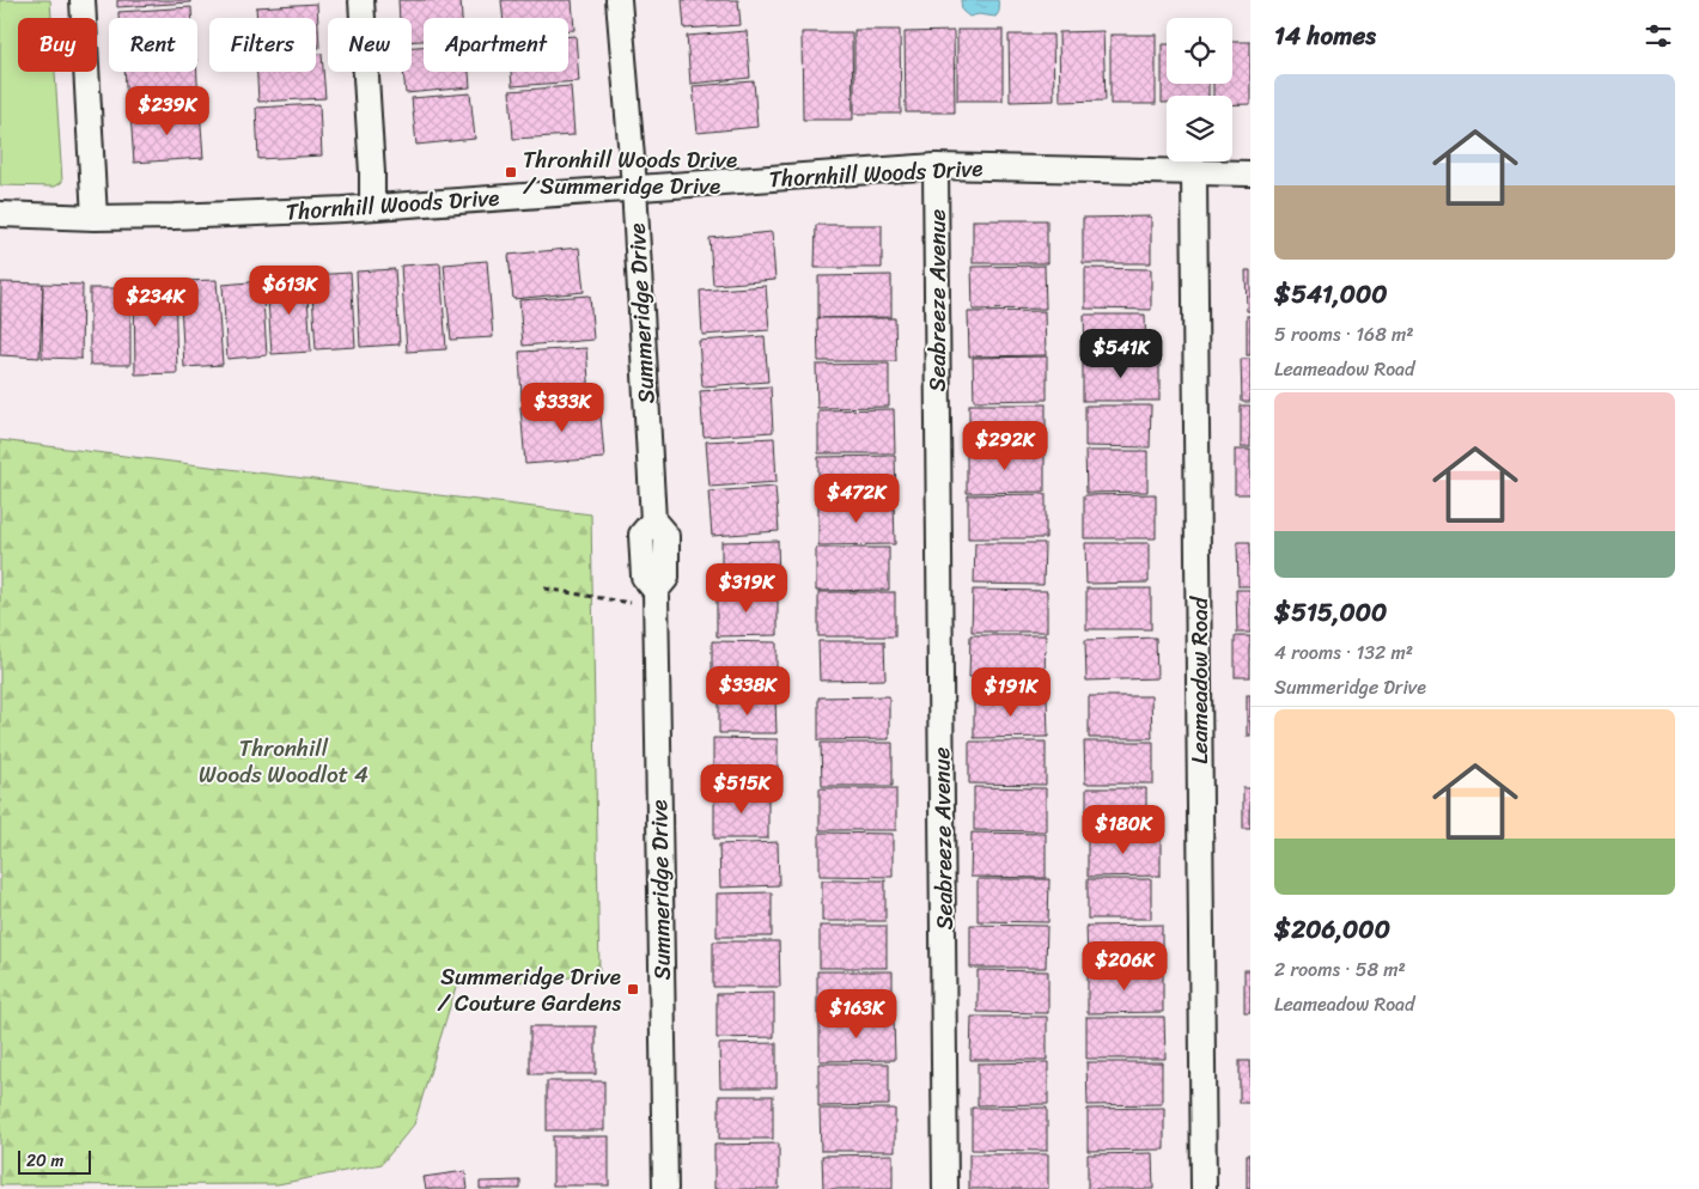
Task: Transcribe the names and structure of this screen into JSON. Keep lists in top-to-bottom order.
{
  "streets": {
    "street": [
      "Thornhill Woods Drive",
      "Seabreeze Avenue",
      "Summeridge Drive",
      "Leameadow Road"
    ]
  },
  "crossings": [
    ["Thornhill Woods Drive", "Seabreeze Avenue"],
    ["Thornhill Woods Drive", "Summeridge Drive"],
    ["Thornhill Woods Drive", "Leameadow Road"]
  ],
  "parks": ["Thronhill Woods Woodlot 4"],
  "places": {
    "transit": ["Thronhill Woods Drive / Summeridge Drive", "Summeridge Drive / Couture Gardens"]
  },
  "scale_bar": "20 m",
  "page": {
    "heading": "14 homes",
    "chip": [
      "Buy",
      "Rent",
      "Filters",
      "New",
      "Apartment"
    ],
    "list": [
      {
        "name": "$541,000",
        "note": "5 rooms · 168 m² · Leameadow Road"
      },
      {
        "name": "$515,000",
        "note": "4 rooms · 132 m² · Summeridge Drive"
      },
      {
        "name": "$206,000",
        "note": "2 rooms · 58 m² · Leameadow Road"
      }
    ],
    "price": [
      "$239K",
      "$613K",
      "$234K",
      "$541K",
      "$333K",
      "$292K",
      "$472K",
      "$319K",
      "$338K",
      "$191K",
      "$515K",
      "$180K",
      "$206K",
      "$163K"
    ],
    "scale": "20 m"
  }
}
